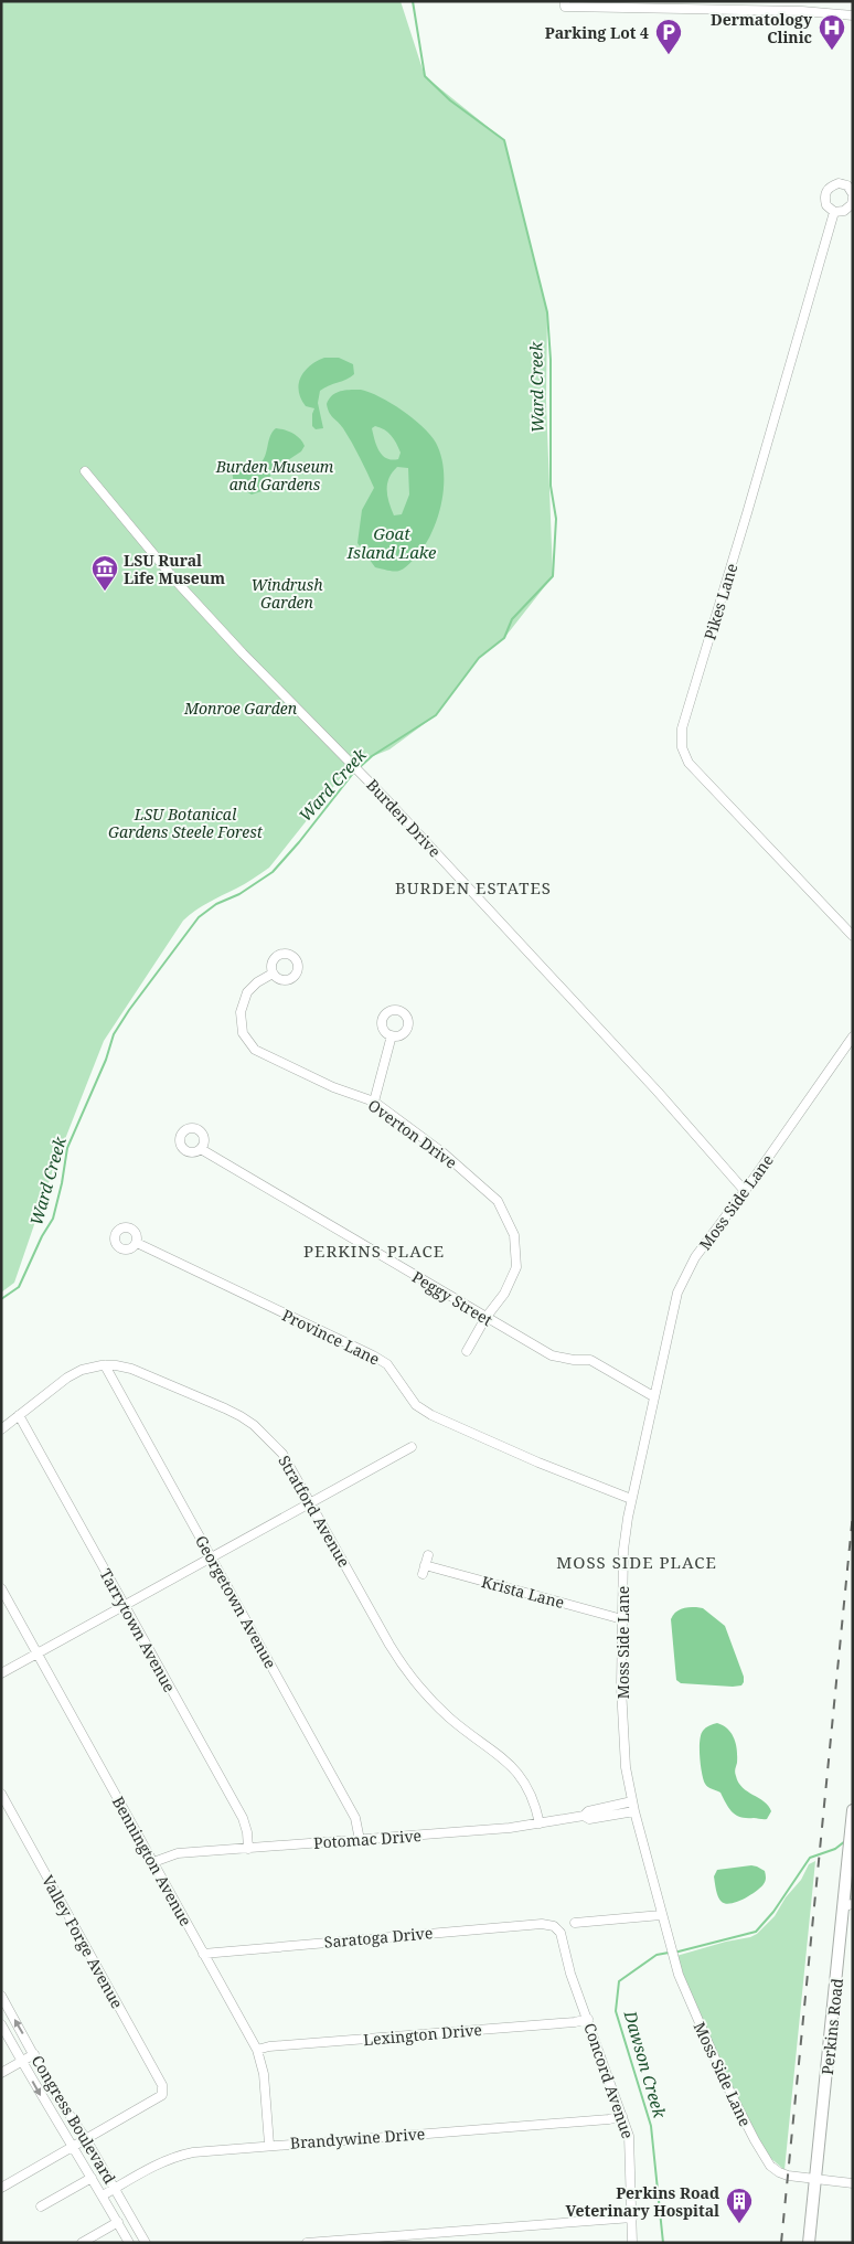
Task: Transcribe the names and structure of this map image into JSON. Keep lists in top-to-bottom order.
{
  "streets": {
    "main road": ["Perkins Road"],
    "street": [
      "Pikes Lane",
      "Burden Drive",
      "Overton Drive",
      "Moss Side Lane",
      "Peggy Street",
      "Province Lane",
      "Stratford Avenue",
      "Krista Lane",
      "Georgetown Avenue",
      "Tarrytown Avenue",
      "Potomac Drive",
      "Bennington Avenue",
      "Saratoga Drive",
      "Valley Forge Avenue",
      "Lexington Drive",
      "Concord Avenue",
      "Congress Boulevard",
      "Brandywine Drive"
    ]
  },
  "crossings": [
    ["Burden Drive", "Moss Side Lane"],
    ["Overton Drive", "Peggy Street"],
    ["Moss Side Lane", "Peggy Street"],
    ["Moss Side Lane", "Province Lane"],
    ["Moss Side Lane", "Krista Lane"],
    ["Moss Side Lane", "Potomac Drive"],
    ["Moss Side Lane", "Perkins Road"],
    ["Stratford Avenue", "Georgetown Avenue"],
    ["Stratford Avenue", "Tarrytown Avenue"],
    ["Stratford Avenue", "Potomac Drive"],
    ["Georgetown Avenue", "Potomac Drive"],
    ["Tarrytown Avenue", "Potomac Drive"],
    ["Potomac Drive", "Bennington Avenue"],
    ["Bennington Avenue", "Saratoga Drive"],
    ["Bennington Avenue", "Lexington Drive"],
    ["Bennington Avenue", "Brandywine Drive"],
    ["Saratoga Drive", "Concord Avenue"],
    ["Valley Forge Avenue", "Congress Boulevard"],
    ["Lexington Drive", "Concord Avenue"],
    ["Concord Avenue", "Brandywine Drive"],
    ["Congress Boulevard", "Brandywine Drive"]
  ],
  "districts": ["BURDEN ESTATES", "PERKINS PLACE", "MOSS SIDE PLACE"],
  "water": ["Ward Creek", "Goat Island Lake", "Dawson Creek"],
  "parks": [
    "Burden Museum and Gardens",
    "Windrush Garden",
    "Monroe Garden",
    "LSU Botanical Gardens Steele Forest"
  ],
  "places": {
    "hospital": ["Dermatology Clinic"],
    "parking": ["Parking Lot 4"],
    "museum": ["LSU Rural Life Museum"],
    "building": ["Perkins Road Veterinary Hospital"]
  }
}
